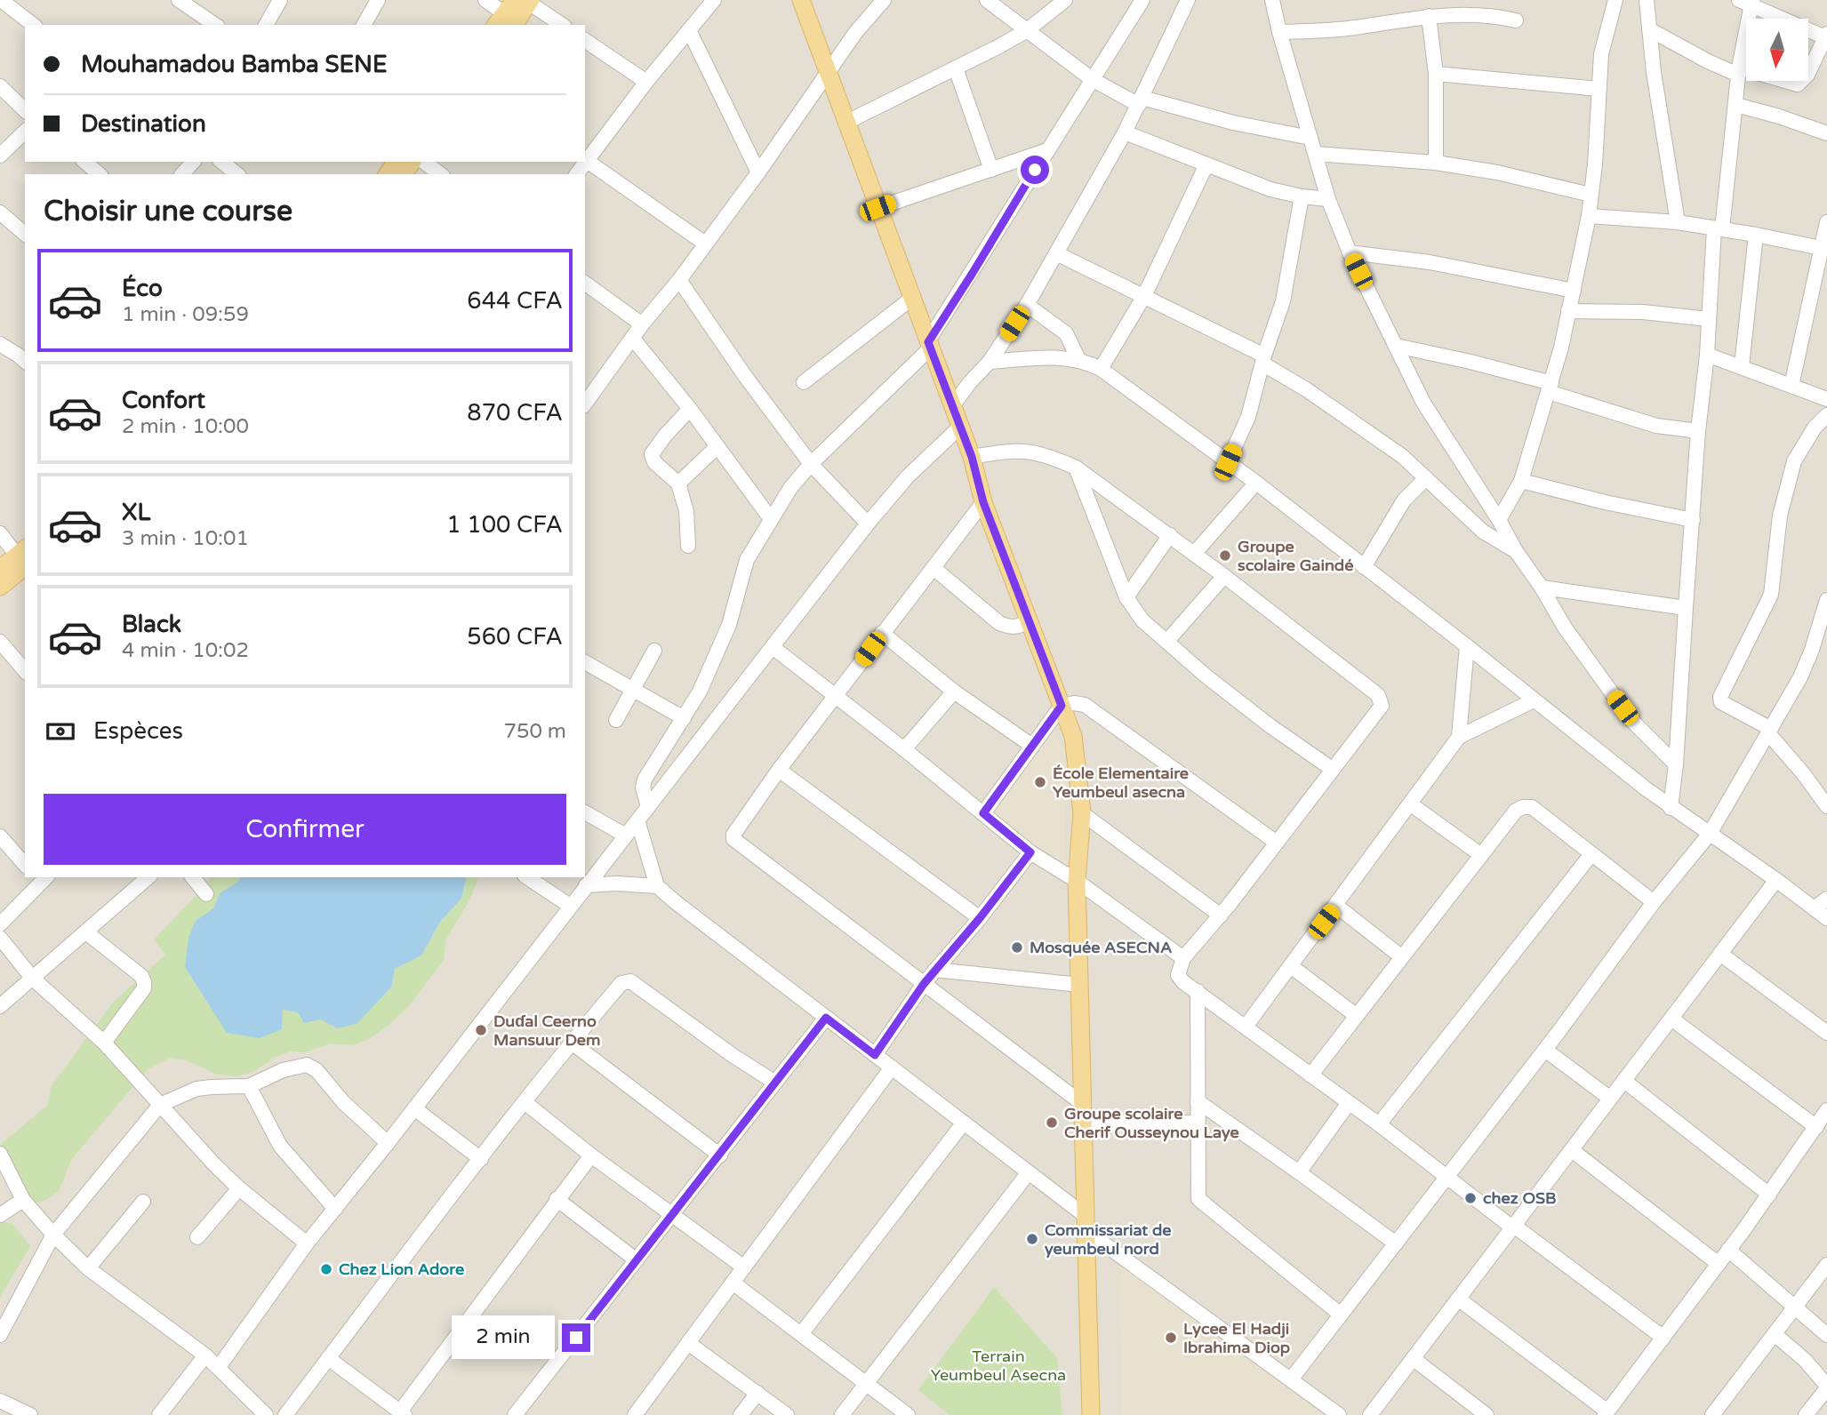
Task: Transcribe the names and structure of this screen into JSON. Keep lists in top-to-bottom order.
{
  "parks": ["Terrain Yeumbeul Asecna"],
  "places": [
    "Groupe scolaire Gaindé",
    "École Elementaire Yeumbeul asecna",
    "Mosquée ASECNA",
    "Duɗal Ceerno Mansuur Dem",
    "Groupe scolaire Cherif Ousseynou Laye",
    "chez OSB",
    "Commissariat de yeumbeul nord",
    "Chez Lion Adore",
    "Lycee El Hadji Ibrahima Diop"
  ],
  "north": "bottom",
  "page": {
    "banner": ["Mouhamadou Bamba SENE", "Destination"],
    "heading": "Choisir une course",
    "list": [
      {
        "name": "Éco",
        "note": "1 min · 09:59",
        "value": "644 CFA"
      },
      {
        "name": "Confort",
        "note": "2 min · 10:00",
        "value": "870 CFA"
      },
      {
        "name": "XL",
        "note": "3 min · 10:01",
        "value": "1 100 CFA"
      },
      {
        "name": "Black",
        "note": "4 min · 10:02",
        "value": "560 CFA"
      }
    ],
    "pay": ["Espèces", "750 m"],
    "buttons": "Confirmer",
    "bubble": "2 min"
  }
}
